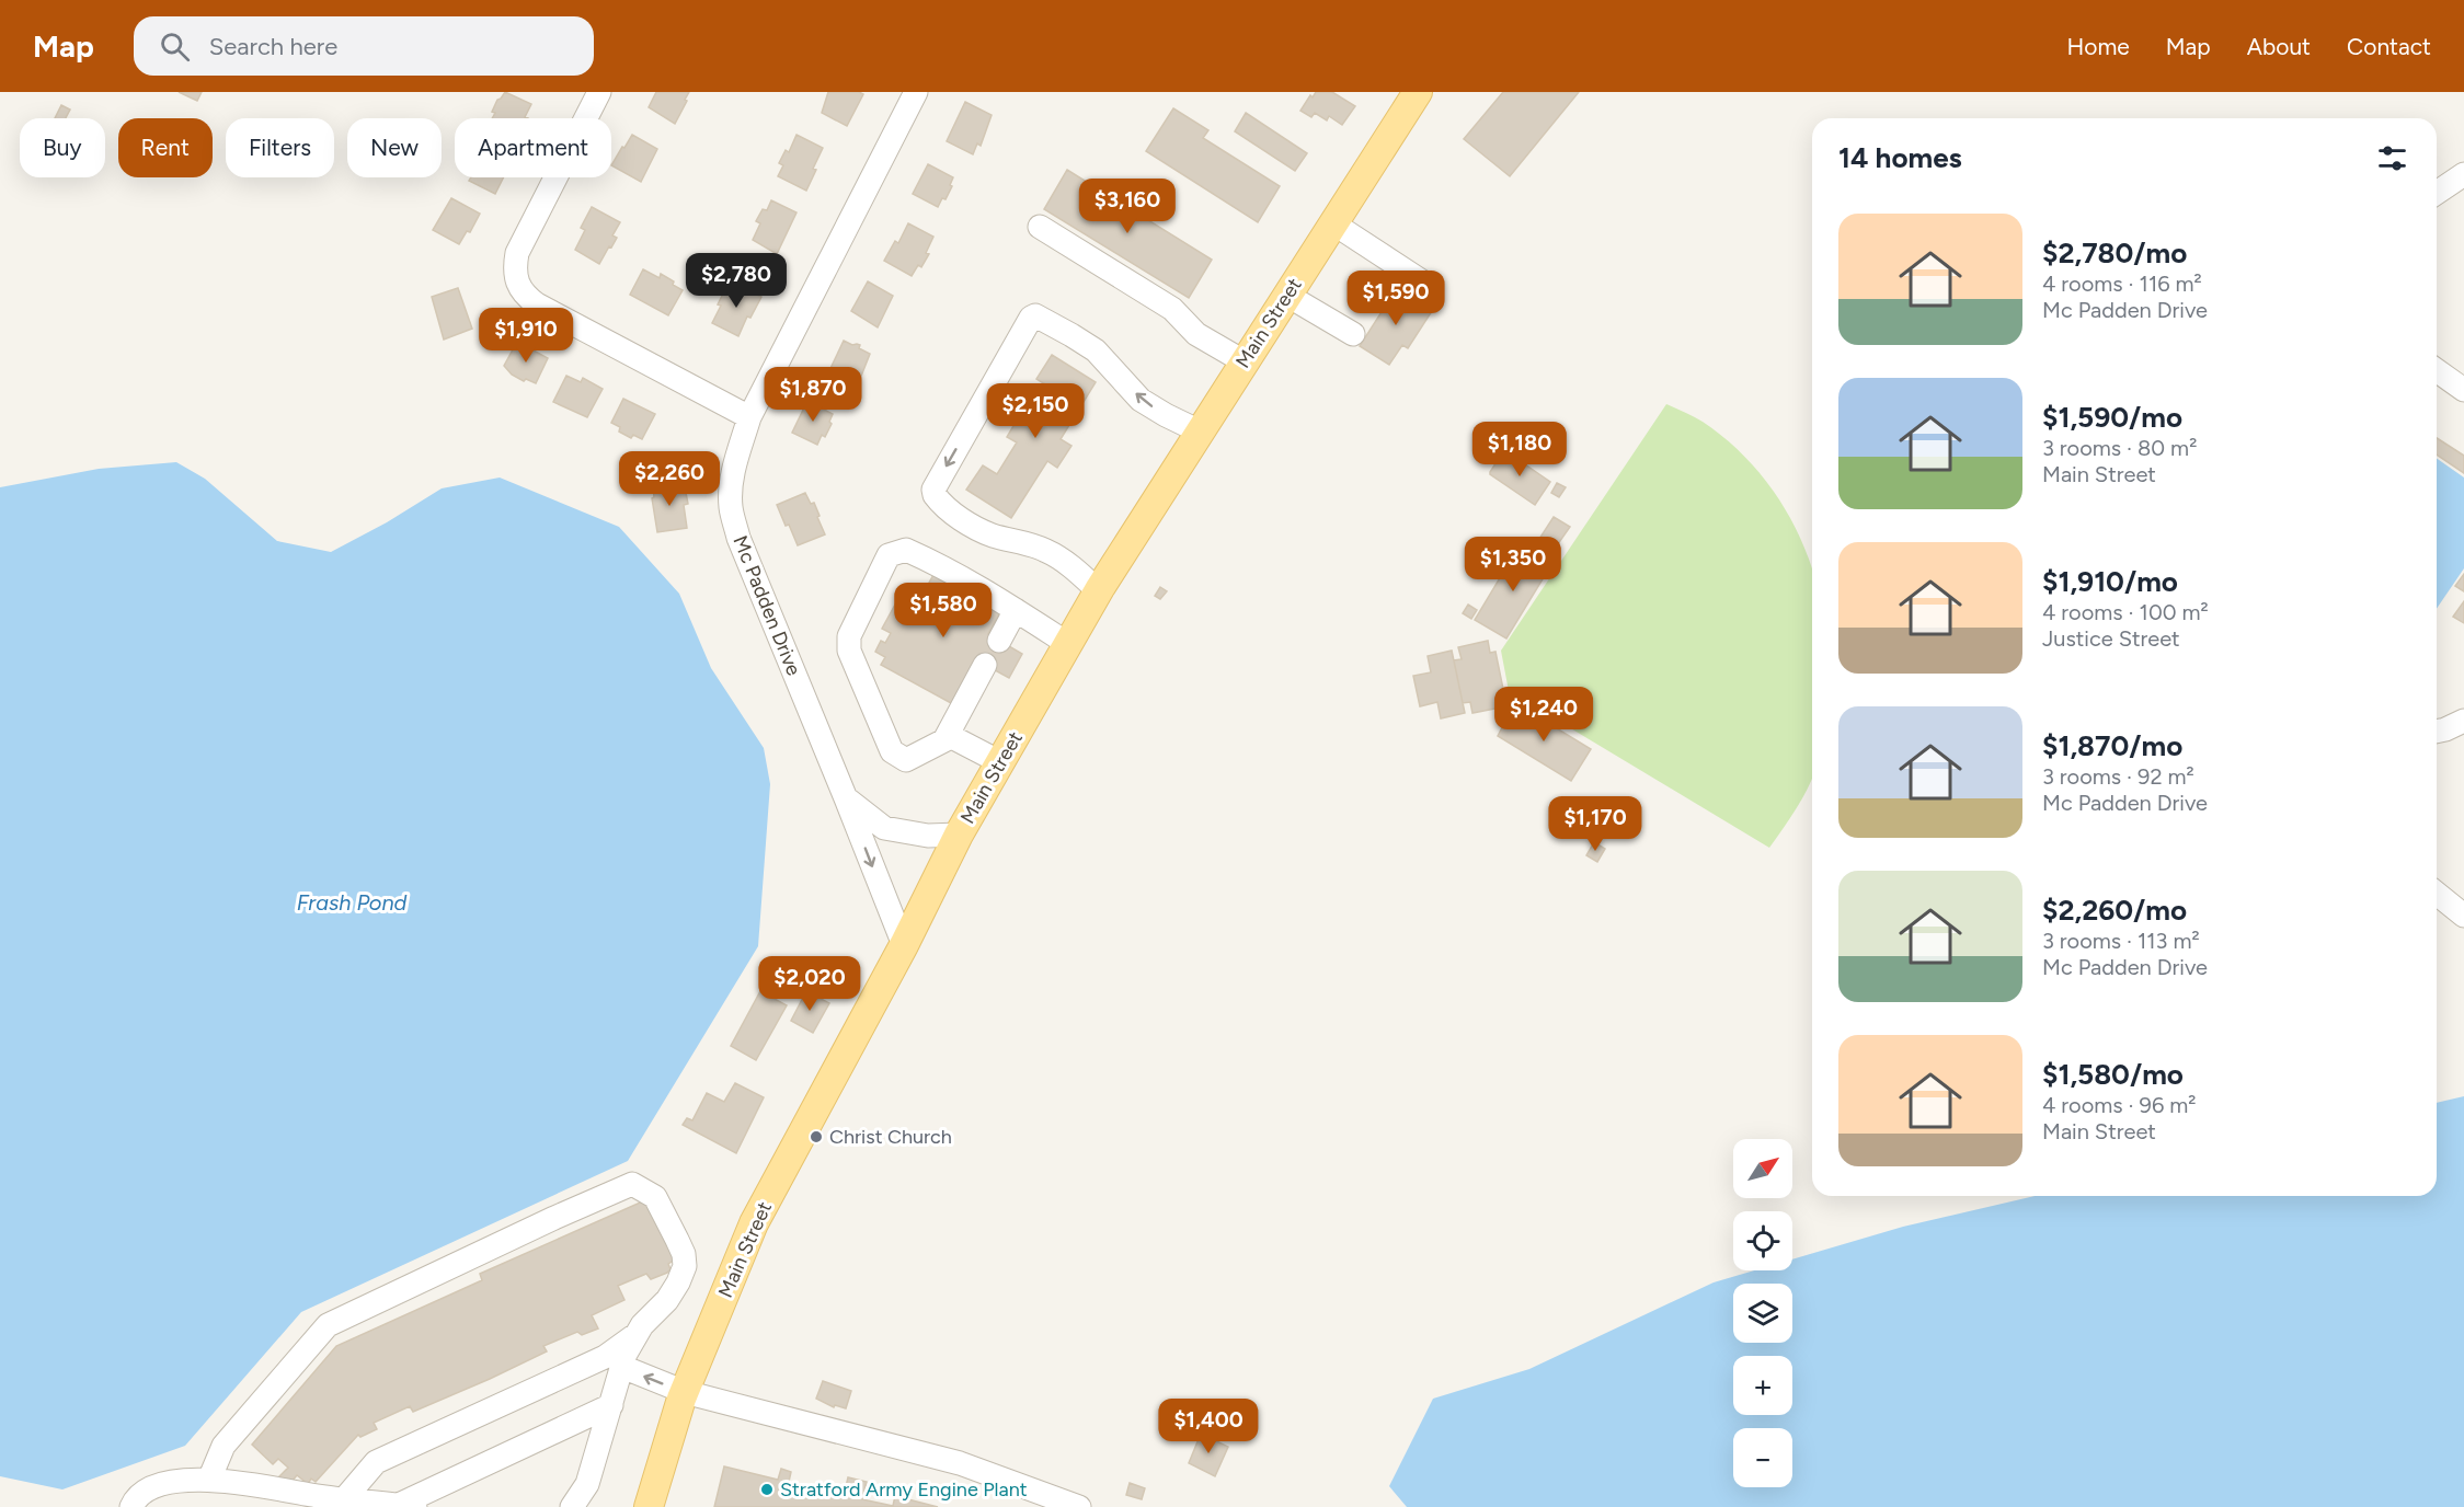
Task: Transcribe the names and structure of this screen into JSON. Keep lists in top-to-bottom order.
{
  "streets": {
    "main road": ["Main Street"],
    "street": ["Mc Padden Drive"]
  },
  "crossings": [
    ["Main Street", "Mc Padden Drive"]
  ],
  "water": ["Frash Pond"],
  "places": ["Christ Church", "Stratford Army Engine Plant"],
  "north": "top right",
  "page": {
    "header": "Map",
    "search": "Search here",
    "nav": [
      "Home",
      "Map",
      "About",
      "Contact"
    ],
    "chip": [
      "Buy",
      "Rent",
      "Filters",
      "New",
      "Apartment"
    ],
    "heading": "14 homes",
    "price": [
      "$3,160",
      "$2,780",
      "$1,590",
      "$1,910",
      "$1,870",
      "$2,150",
      "$1,180",
      "$2,260",
      "$1,350",
      "$1,580",
      "$1,240",
      "$1,170",
      "$2,020",
      "$1,400"
    ],
    "list": [
      {
        "name": "$2,780/mo",
        "note": "4 rooms · 116 m² · Mc Padden Drive"
      },
      {
        "name": "$1,590/mo",
        "note": "3 rooms · 80 m² · Main Street"
      },
      {
        "name": "$1,910/mo",
        "note": "4 rooms · 100 m² · Justice Street"
      },
      {
        "name": "$1,870/mo",
        "note": "3 rooms · 92 m² · Mc Padden Drive"
      },
      {
        "name": "$2,260/mo",
        "note": "3 rooms · 113 m² · Mc Padden Drive"
      },
      {
        "name": "$1,580/mo",
        "note": "4 rooms · 96 m² · Main Street"
      }
    ],
    "map_buttons": ["+", "−"]
  }
}
